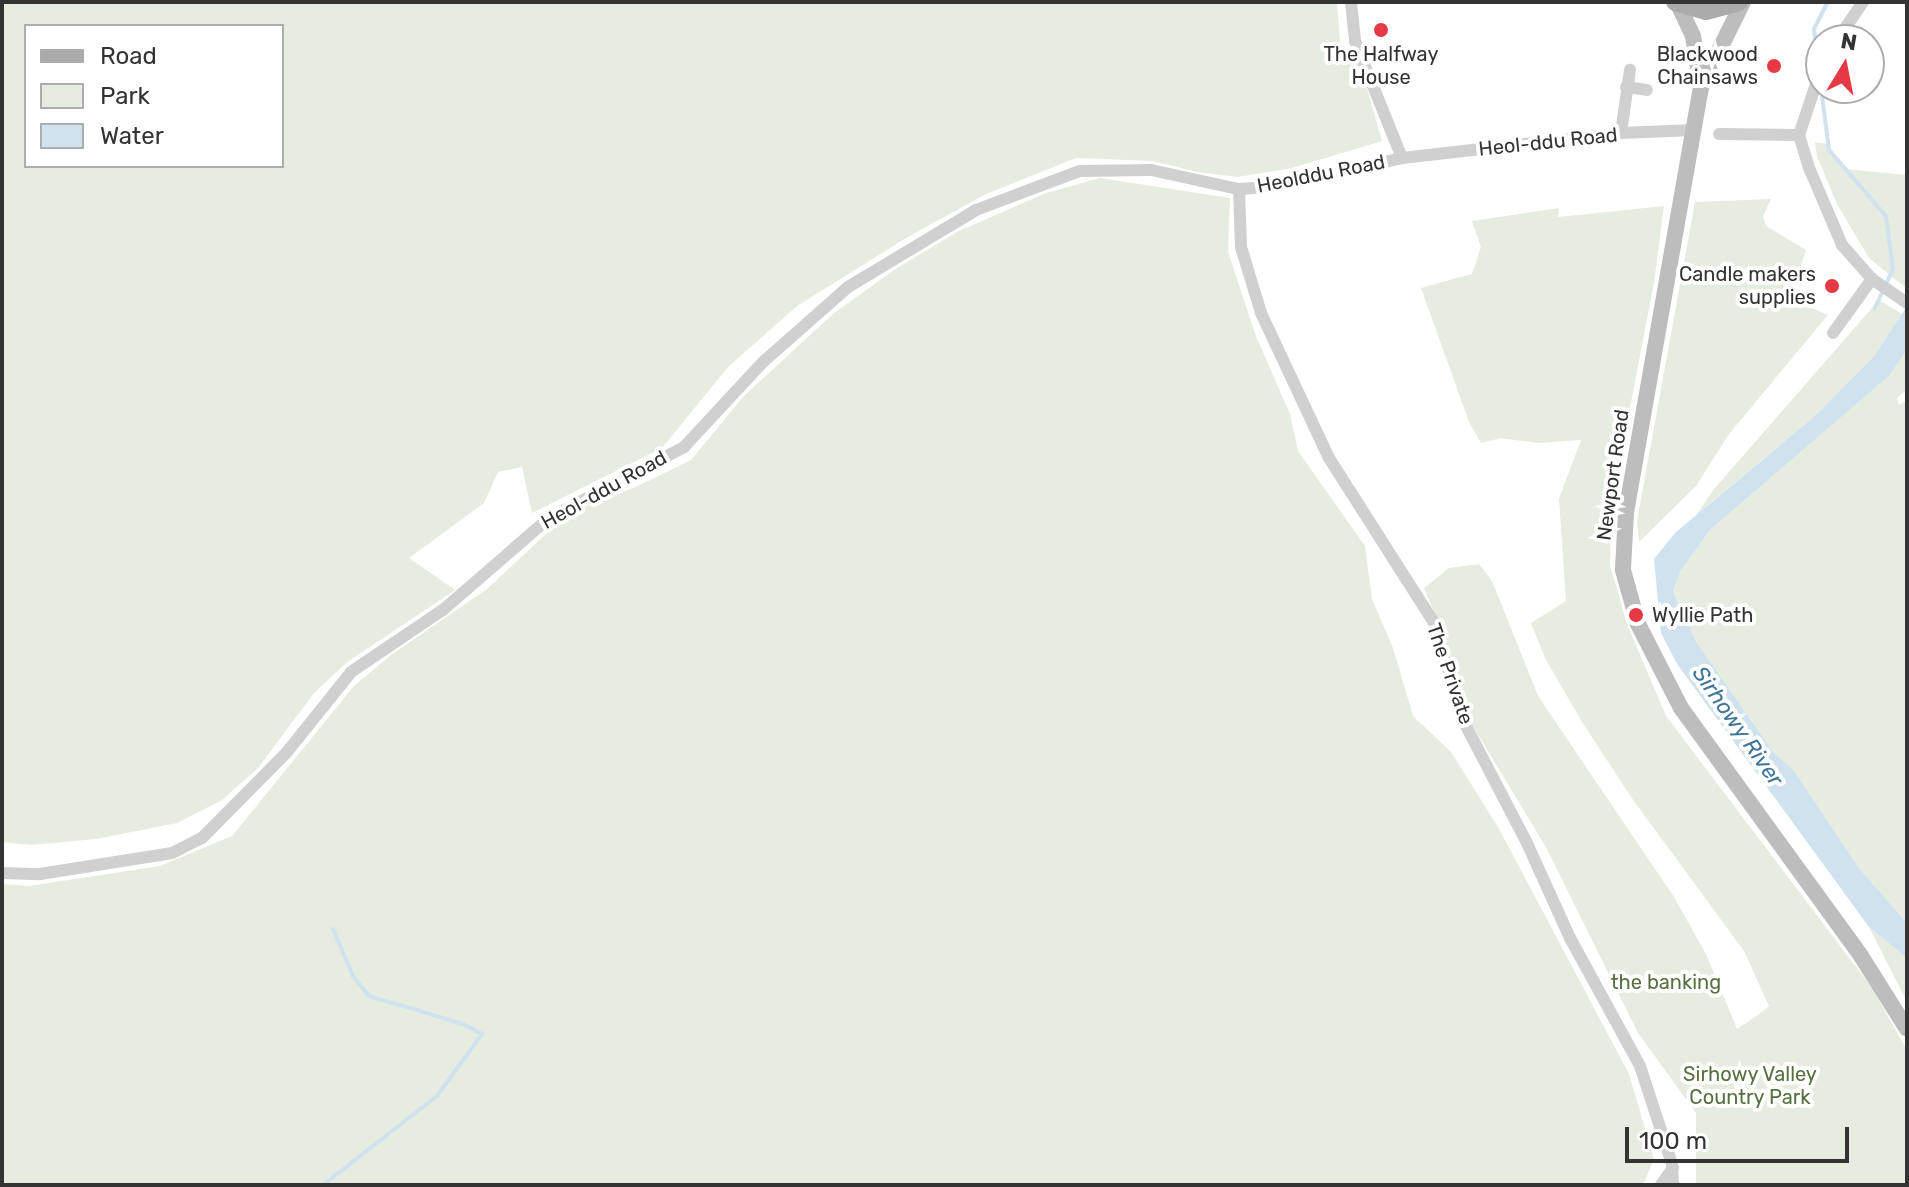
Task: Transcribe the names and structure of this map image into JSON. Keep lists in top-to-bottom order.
{
  "streets": {
    "main road": ["Newport Road"],
    "street": ["Heol-ddu Road", "Heolddu Road", "The Private"]
  },
  "crossings": [
    ["Heol-ddu Road", "Heolddu Road"],
    ["Heol-ddu Road", "Newport Road"],
    ["Heol-ddu Road", "The Private"],
    ["Heolddu Road", "The Private"]
  ],
  "water": ["Sirhowy River"],
  "parks": ["the banking", "Sirhowy Valley Country Park"],
  "places": [
    "The Halfway House",
    "Blackwood Chainsaws",
    "Candle makers supplies",
    "Wyllie Path"
  ],
  "legend": ["Road", "Park", "Water"],
  "scale_bar": "100 m",
  "north": "top"
}
